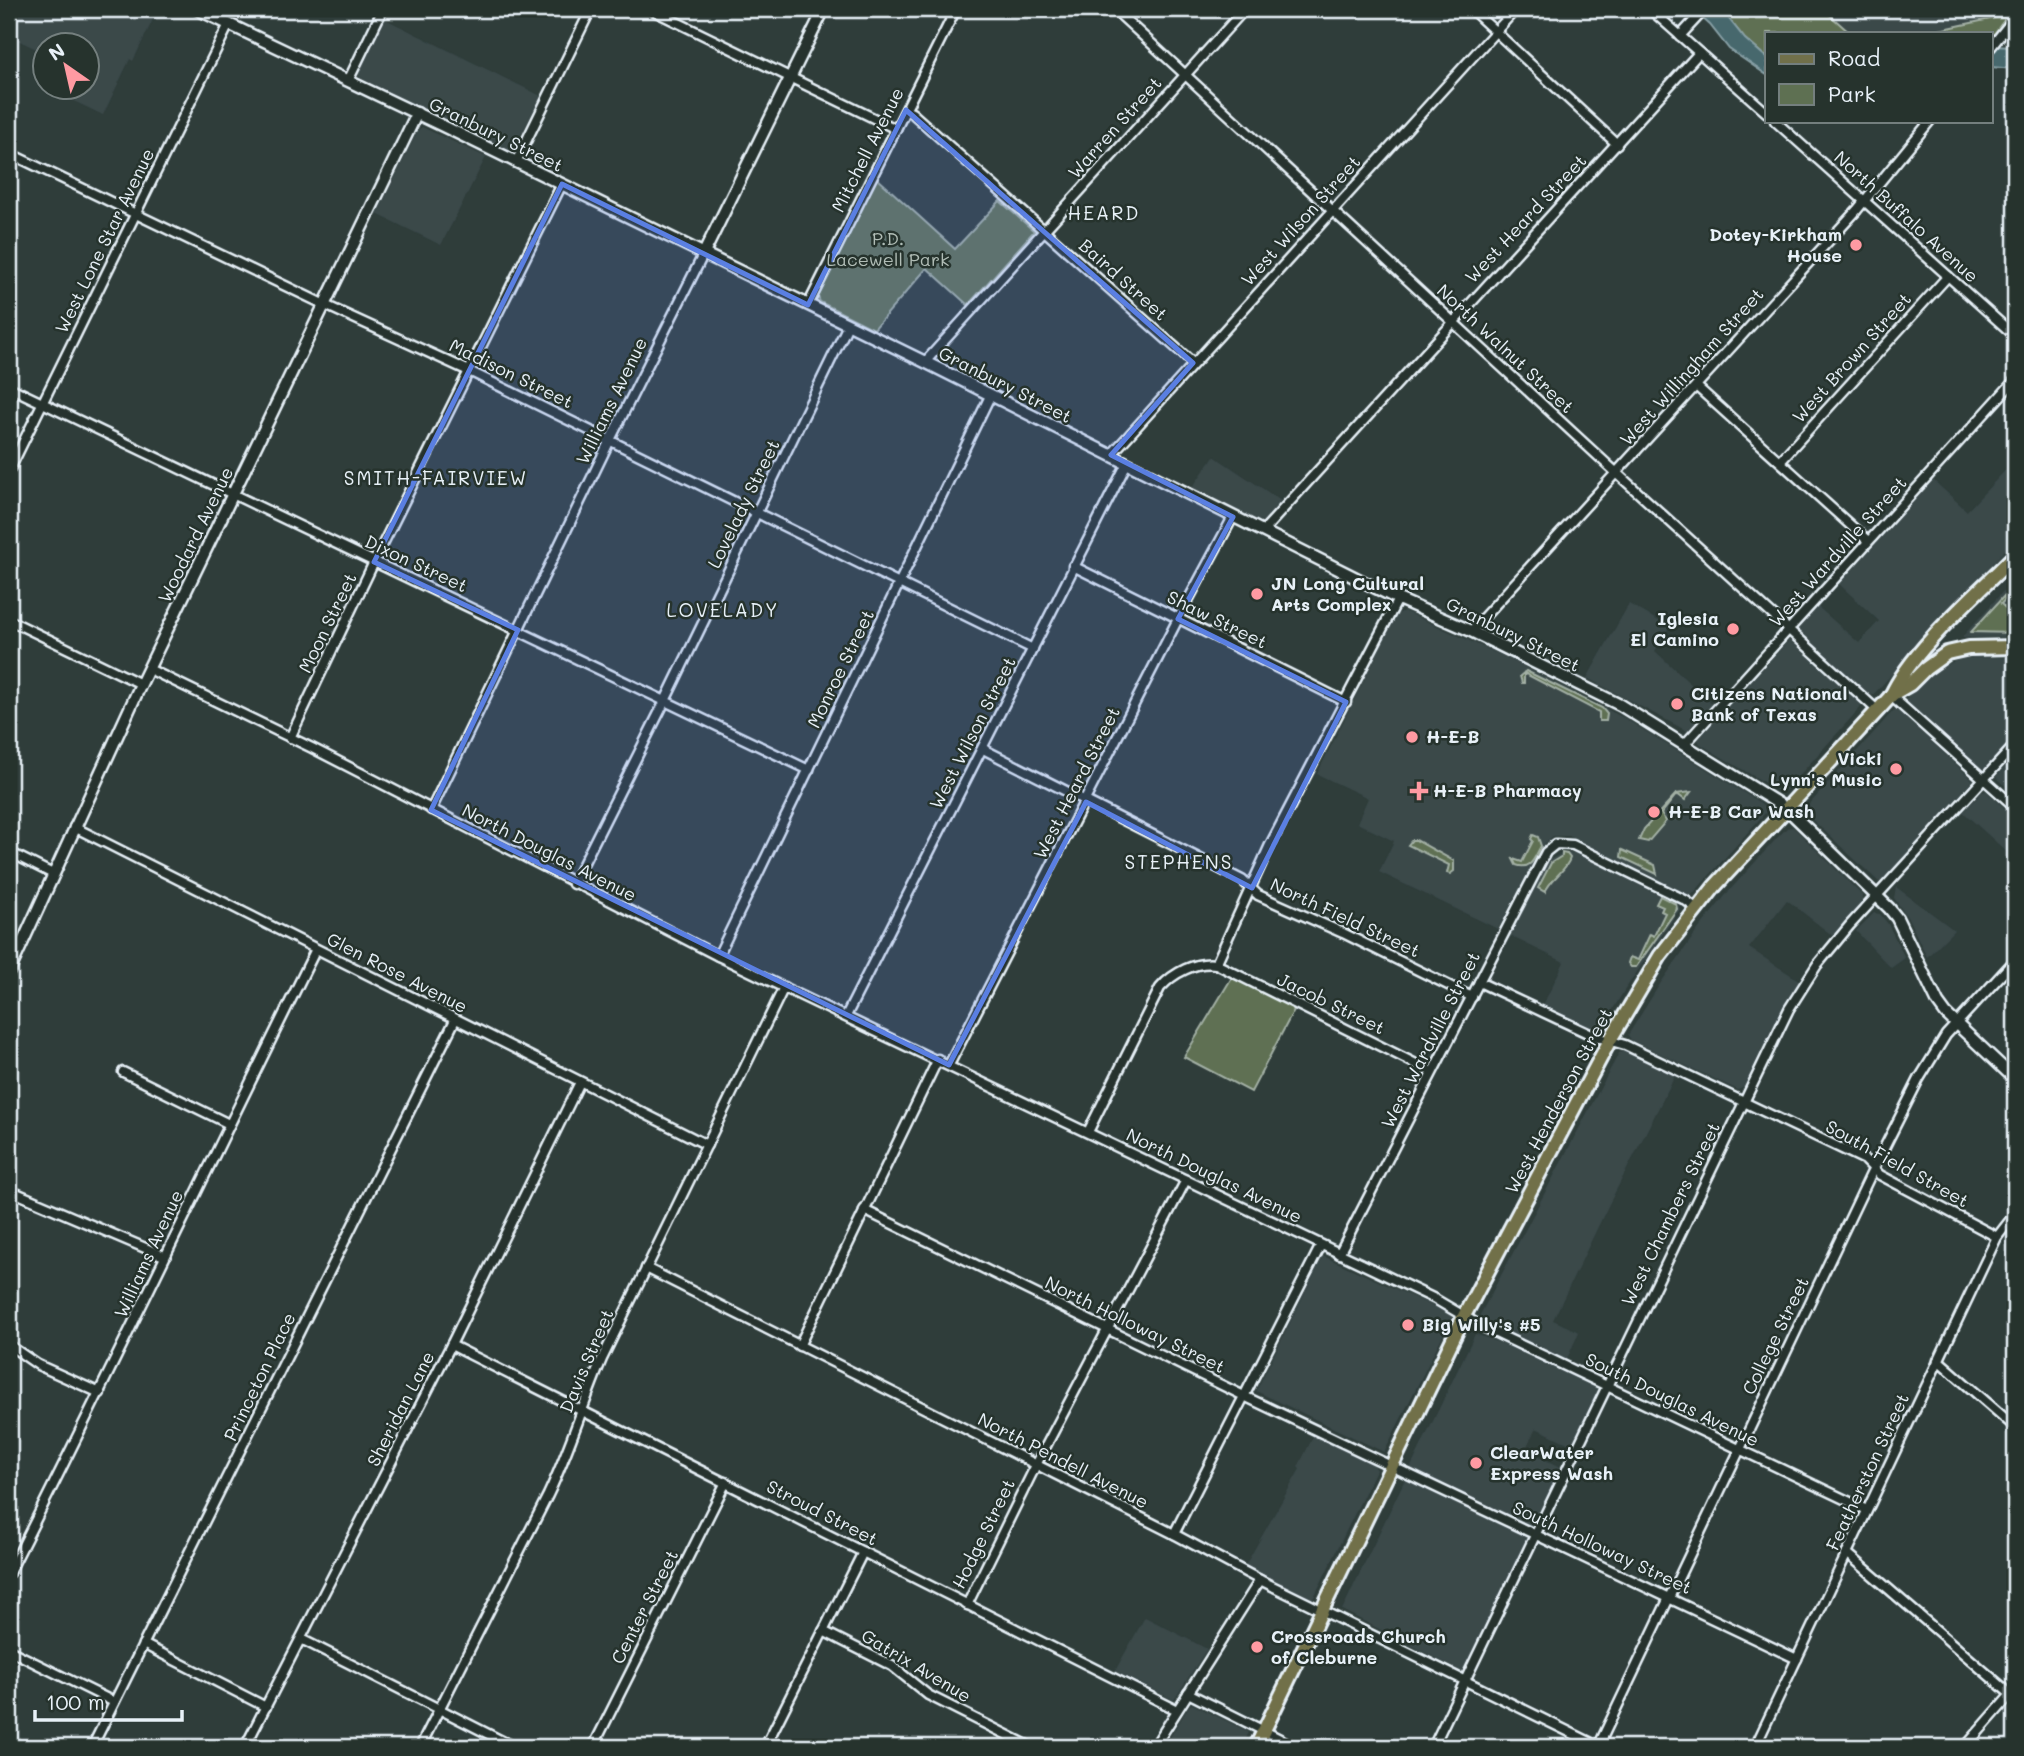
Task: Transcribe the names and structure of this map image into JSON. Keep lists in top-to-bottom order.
{
  "streets": {
    "main road": ["West Henderson Street"],
    "street": [
      "Warren Street",
      "Granbury Street",
      "Mitchell Avenue",
      "North Buffalo Avenue",
      "West Heard Street",
      "West Wilson Street",
      "West Lone Star Avenue",
      "Baird Street",
      "North Walnut Street",
      "West Brown Street",
      "West Willingham Street",
      "Madison Street",
      "Williams Avenue",
      "Lovelady Street",
      "Woodard Avenue",
      "West Wardville Street",
      "Dixon Street",
      "Shaw Street",
      "Moon Street",
      "Monroe Street",
      "North Douglas Avenue",
      "North Field Street",
      "Glen Rose Avenue",
      "Jacob Street",
      "South Field Street",
      "West Chambers Street",
      "North Holloway Street",
      "College Street",
      "Davis Street",
      "Princeton Place",
      "South Douglas Avenue",
      "Sheridan Lane",
      "North Pendell Avenue",
      "Featherston Street",
      "Stroud Street",
      "Hodge Street",
      "South Holloway Street",
      "Center Street",
      "Gatrix Avenue"
    ]
  },
  "crossings": [
    ["Warren Street", "Granbury Street"],
    ["Warren Street", "Baird Street"],
    ["Warren Street", "North Walnut Street"],
    ["Granbury Street", "Mitchell Avenue"],
    ["Granbury Street", "West Heard Street"],
    ["Granbury Street", "West Wilson Street"],
    ["Granbury Street", "West Lone Star Avenue"],
    ["Granbury Street", "West Willingham Street"],
    ["Granbury Street", "Williams Avenue"],
    ["Granbury Street", "Lovelady Street"],
    ["Granbury Street", "Woodard Avenue"],
    ["Granbury Street", "West Wardville Street"],
    ["Granbury Street", "Moon Street"],
    ["Granbury Street", "Monroe Street"],
    ["Granbury Street", "West Henderson Street"],
    ["Granbury Street", "West Chambers Street"],
    ["Granbury Street", "College Street"],
    ["Mitchell Avenue", "Baird Street"],
    ["North Buffalo Avenue", "West Brown Street"],
    ["North Buffalo Avenue", "West Willingham Street"],
    ["West Heard Street", "North Walnut Street"],
    ["West Heard Street", "Shaw Street"],
    ["West Heard Street", "North Douglas Avenue"],
    ["West Heard Street", "North Field Street"],
    ["West Wilson Street", "Baird Street"],
    ["West Wilson Street", "North Walnut Street"],
    ["West Wilson Street", "Madison Street"],
    ["West Wilson Street", "Shaw Street"],
    ["West Wilson Street", "North Douglas Avenue"],
    ["West Wilson Street", "North Field Street"],
    ["West Lone Star Avenue", "Madison Street"],
    ["West Lone Star Avenue", "Dixon Street"],
    ["North Walnut Street", "West Willingham Street"],
    ["North Walnut Street", "West Wardville Street"],
    ["North Walnut Street", "West Henderson Street"],
    ["Madison Street", "Williams Avenue"],
    ["Madison Street", "Lovelady Street"],
    ["Madison Street", "Woodard Avenue"],
    ["Madison Street", "Moon Street"],
    ["Madison Street", "Monroe Street"],
    ["Williams Avenue", "Dixon Street"],
    ["Williams Avenue", "North Douglas Avenue"],
    ["Williams Avenue", "Glen Rose Avenue"],
    ["Lovelady Street", "Dixon Street"],
    ["Lovelady Street", "North Douglas Avenue"],
    ["Woodard Avenue", "Dixon Street"],
    ["Woodard Avenue", "North Douglas Avenue"],
    ["Woodard Avenue", "Glen Rose Avenue"],
    ["West Wardville Street", "North Douglas Avenue"],
    ["West Wardville Street", "North Field Street"],
    ["West Wardville Street", "Jacob Street"],
    ["West Wardville Street", "West Henderson Street"],
    ["Dixon Street", "Moon Street"],
    ["Dixon Street", "Monroe Street"],
    ["Moon Street", "North Douglas Avenue"],
    ["Monroe Street", "North Douglas Avenue"],
    ["North Douglas Avenue", "West Henderson Street"],
    ["North Douglas Avenue", "Davis Street"],
    ["North Douglas Avenue", "South Douglas Avenue"],
    ["North Douglas Avenue", "Hodge Street"],
    ["Glen Rose Avenue", "Davis Street"],
    ["Glen Rose Avenue", "Princeton Place"],
    ["Glen Rose Avenue", "Sheridan Lane"],
    ["West Henderson Street", "North Holloway Street"],
    ["West Henderson Street", "South Douglas Avenue"],
    ["West Henderson Street", "North Pendell Avenue"],
    ["West Henderson Street", "South Holloway Street"],
    ["South Field Street", "West Chambers Street"],
    ["South Field Street", "College Street"],
    ["South Field Street", "Featherston Street"],
    ["West Chambers Street", "South Douglas Avenue"],
    ["West Chambers Street", "North Pendell Avenue"],
    ["West Chambers Street", "South Holloway Street"],
    ["North Holloway Street", "Hodge Street"],
    ["North Holloway Street", "South Holloway Street"],
    ["College Street", "South Douglas Avenue"],
    ["College Street", "North Pendell Avenue"],
    ["College Street", "South Holloway Street"],
    ["Davis Street", "North Pendell Avenue"],
    ["Davis Street", "Stroud Street"],
    ["South Douglas Avenue", "Featherston Street"],
    ["Sheridan Lane", "Stroud Street"],
    ["North Pendell Avenue", "Hodge Street"],
    ["Featherston Street", "South Holloway Street"],
    ["Stroud Street", "Hodge Street"],
    ["Stroud Street", "Center Street"]
  ],
  "districts": [
    "HEARD",
    "SMITH-FAIRVIEW",
    "LOVELADY",
    "STEPHENS"
  ],
  "parks": ["P.D. Lacewell Park"],
  "places": {
    "other": [
      "Dotey-Kirkham House",
      "JN Long Cultural Arts Complex",
      "Iglesia El Camino",
      "Citizens National Bank of Texas",
      "H-E-B",
      "Vicki Lynn's Music",
      "H-E-B Car Wash",
      "Big Willy's #5",
      "ClearWater Express Wash",
      "Crossroads Church of Cleburne"
    ],
    "health": ["H-E-B Pharmacy"]
  },
  "legend": ["Road", "Park"],
  "scale_bar": "100 m",
  "north": "top left"
}
